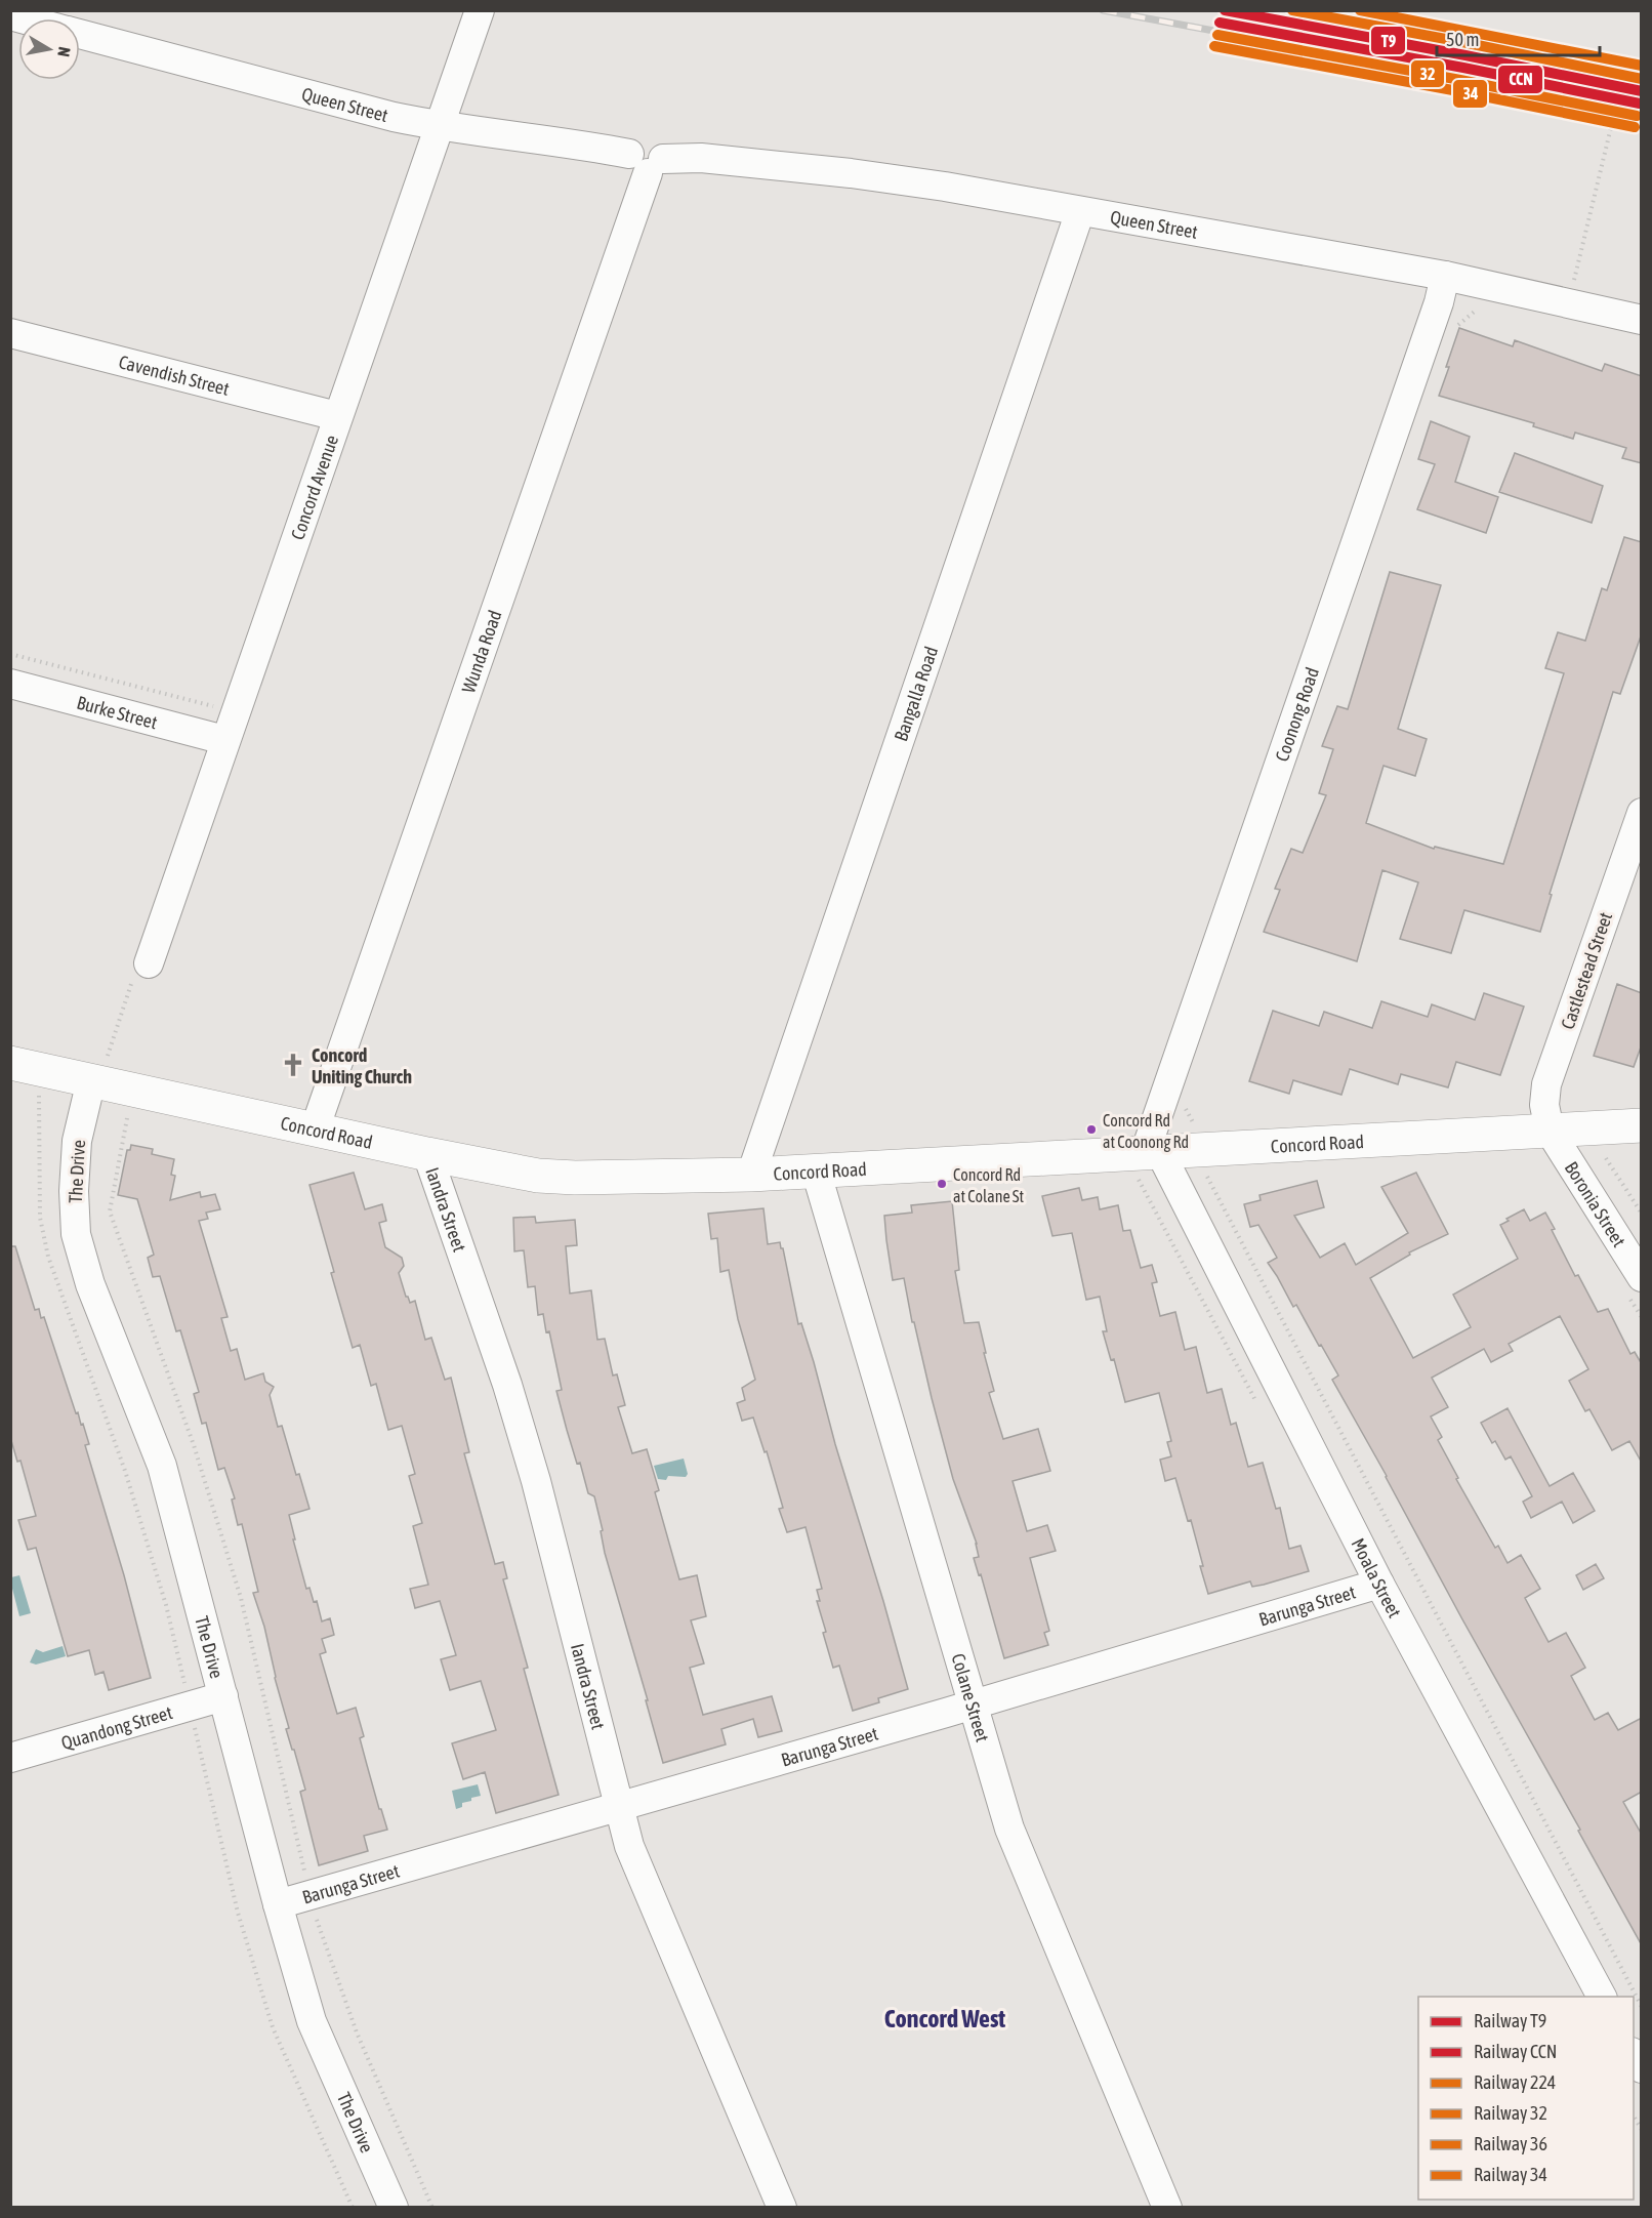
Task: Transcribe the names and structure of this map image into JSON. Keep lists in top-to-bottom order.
{
  "streets": {
    "main road": ["Concord Road"],
    "street": [
      "Queen Street",
      "Cavendish Street",
      "Concord Avenue",
      "Wunda Road",
      "Bangalla Road",
      "Burke Street",
      "Coonong Road",
      "Castlestead Street",
      "The Drive",
      "Boronia Street",
      "Iandra Street",
      "Moala Street",
      "Barunga Street",
      "Colane Street",
      "Quandong Street"
    ]
  },
  "crossings": [
    ["Queen Street", "Concord Avenue"],
    ["Queen Street", "Wunda Road"],
    ["Queen Street", "Bangalla Road"],
    ["Queen Street", "Coonong Road"],
    ["Cavendish Street", "Concord Avenue"],
    ["Concord Avenue", "Burke Street"],
    ["Wunda Road", "Concord Road"],
    ["Bangalla Road", "Concord Road"],
    ["Coonong Road", "Concord Road"],
    ["Coonong Road", "Moala Street"],
    ["Castlestead Street", "Concord Road"],
    ["Castlestead Street", "Boronia Street"],
    ["Concord Road", "The Drive"],
    ["Concord Road", "Boronia Street"],
    ["Concord Road", "Iandra Street"],
    ["Concord Road", "Moala Street"],
    ["Concord Road", "Colane Street"],
    ["The Drive", "Barunga Street"],
    ["The Drive", "Quandong Street"],
    ["Iandra Street", "Barunga Street"],
    ["Moala Street", "Barunga Street"],
    ["Barunga Street", "Colane Street"]
  ],
  "districts": ["Concord West"],
  "places": {
    "church": ["Concord Uniting Church"],
    "other": ["Concord Rd at Coonong Rd", "Concord Rd at Colane St"]
  },
  "lines": [
    "rail line T9",
    "rail line 224",
    "rail line 36",
    "rail line CCN",
    "rail line 32",
    "rail line 34"
  ],
  "legend": [
    "Railway T9",
    "Railway CCN",
    "Railway 224",
    "Railway 32",
    "Railway 36",
    "Railway 34"
  ],
  "scale_bar": "50 m",
  "north": "right"
}
